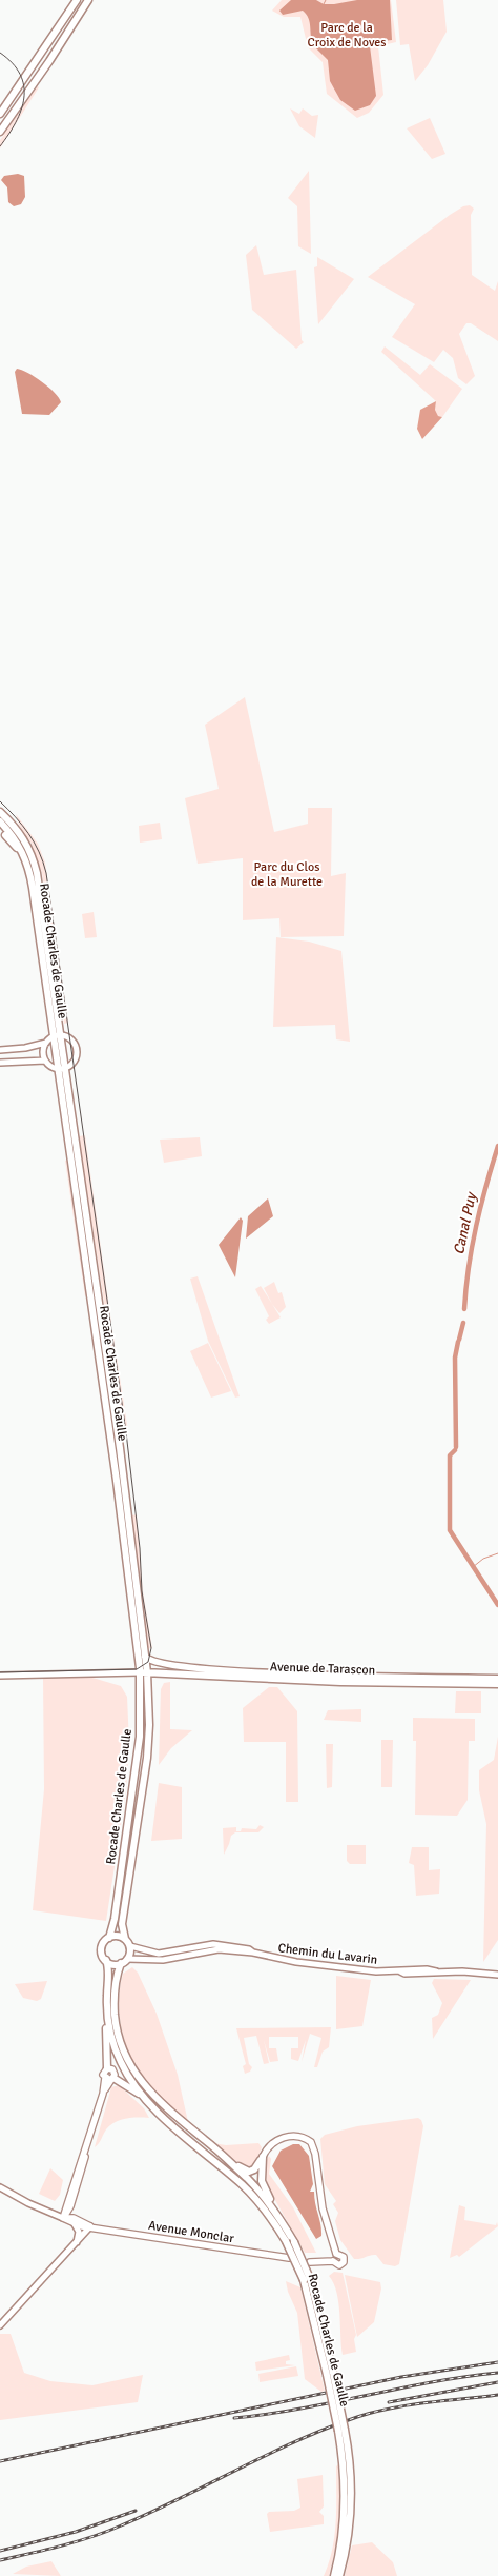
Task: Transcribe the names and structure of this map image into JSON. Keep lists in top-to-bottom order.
{
  "streets": {
    "main road": ["Rocade Charles de Gaulle", "Avenue de Tarascon", "Avenue Monclar"],
    "street": ["Chemin du Lavarin"]
  },
  "crossings": [
    ["Rocade Charles de Gaulle", "Avenue de Tarascon"],
    ["Rocade Charles de Gaulle", "Chemin du Lavarin"]
  ],
  "water": ["Canal Puy"],
  "parks": ["Parc de la Croix de Noves", "Parc du Clos de la Murette"]
}
